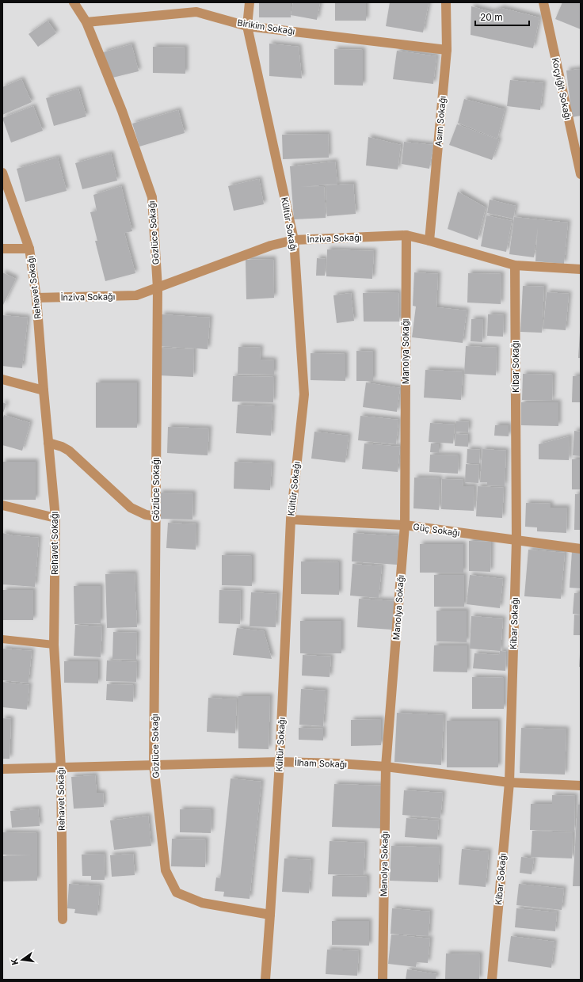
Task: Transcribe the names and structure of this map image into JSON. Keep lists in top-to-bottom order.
{
  "streets": {
    "street": [
      "Birikim Sokağı",
      "Koçyiğit Sokağı",
      "Asım Sokağı",
      "Kültür Sokağı",
      "Gözlüce Sokağı",
      "İnziva Sokağı",
      "Rehavet Sokağı",
      "Manolya Sokağı",
      "Kibar Sokağı",
      "Güç Sokağı",
      "İlham Sokağı"
    ]
  },
  "crossings": [
    ["Birikim Sokağı", "Asım Sokağı"],
    ["Birikim Sokağı", "Kültür Sokağı"],
    ["Birikim Sokağı", "Gözlüce Sokağı"],
    ["Asım Sokağı", "İnziva Sokağı"],
    ["Kültür Sokağı", "Gözlüce Sokağı"],
    ["Kültür Sokağı", "İnziva Sokağı"],
    ["Kültür Sokağı", "Güç Sokağı"],
    ["Kültür Sokağı", "İlham Sokağı"],
    ["Gözlüce Sokağı", "İnziva Sokağı"],
    ["Gözlüce Sokağı", "İlham Sokağı"],
    ["İnziva Sokağı", "Rehavet Sokağı"],
    ["İnziva Sokağı", "Manolya Sokağı"],
    ["İnziva Sokağı", "Kibar Sokağı"],
    ["Rehavet Sokağı", "İlham Sokağı"],
    ["Manolya Sokağı", "Güç Sokağı"],
    ["Manolya Sokağı", "İlham Sokağı"],
    ["Kibar Sokağı", "Güç Sokağı"],
    ["Kibar Sokağı", "İlham Sokağı"]
  ],
  "scale_bar": "20 m",
  "north": "left"
}
